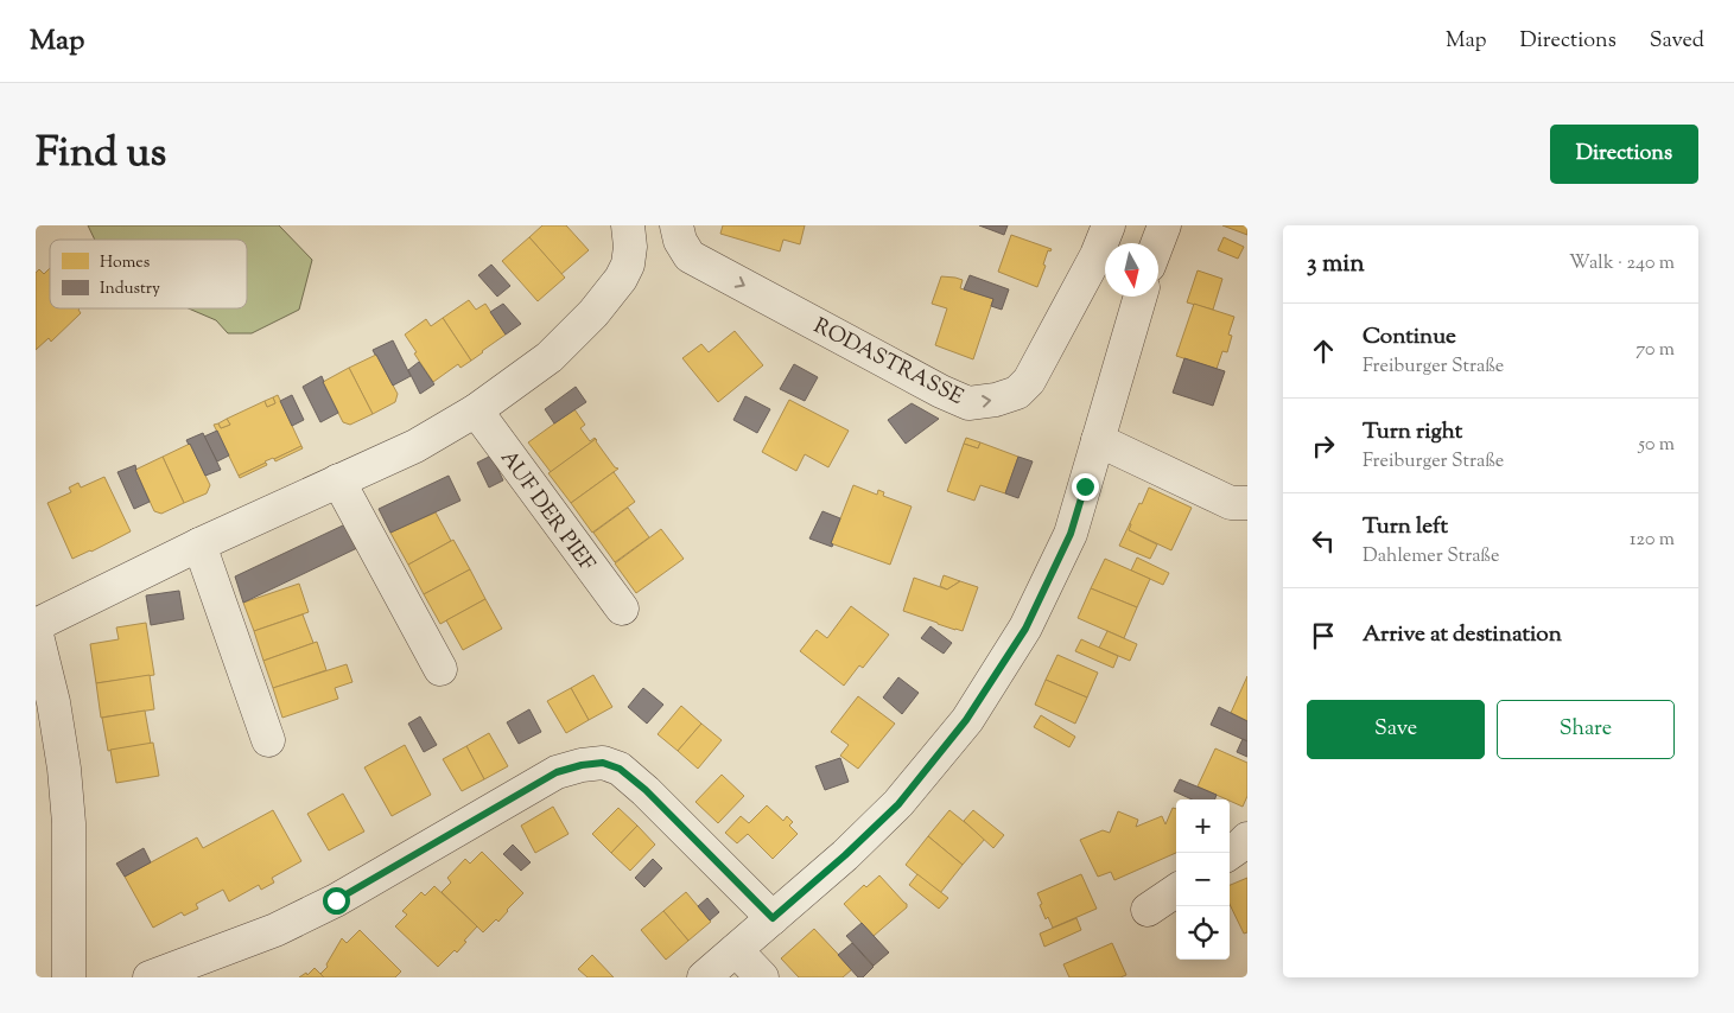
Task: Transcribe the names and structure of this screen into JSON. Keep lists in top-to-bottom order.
{
  "streets": {
    "street": ["RODASTRASSE", "AUF DER PIEF"]
  },
  "legend": ["Homes", "Industry"],
  "north": "bottom",
  "page": {
    "header": "Map",
    "nav": ["Map", "Directions", "Saved"],
    "title": "Find us",
    "buttons": [
      "Directions",
      ["Save", "Share"]
    ],
    "heading": ["3 min", "Walk · 240 m"],
    "list": [
      ["Continue", "Freiburger Straße", "70 m"],
      ["Turn right", "Freiburger Straße", "50 m"],
      ["Turn left", "Dahlemer Straße", "120 m"],
      "Arrive at destination"
    ],
    "map_buttons": ["+", "−"]
  }
}
